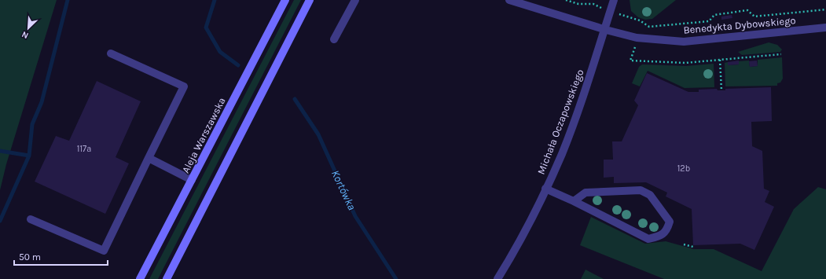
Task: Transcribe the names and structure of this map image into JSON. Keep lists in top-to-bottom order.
{
  "streets": {
    "main road": ["Aleja Warszawska"],
    "street": ["Benedykta Dybowskiego", "Michała Oczapowskiego"]
  },
  "crossings": [
    ["Benedykta Dybowskiego", "Michała Oczapowskiego"]
  ],
  "water": ["Kortówka"],
  "house_numbers": ["117a", "12b"],
  "scale_bar": "50 m",
  "north": "bottom left"
}
